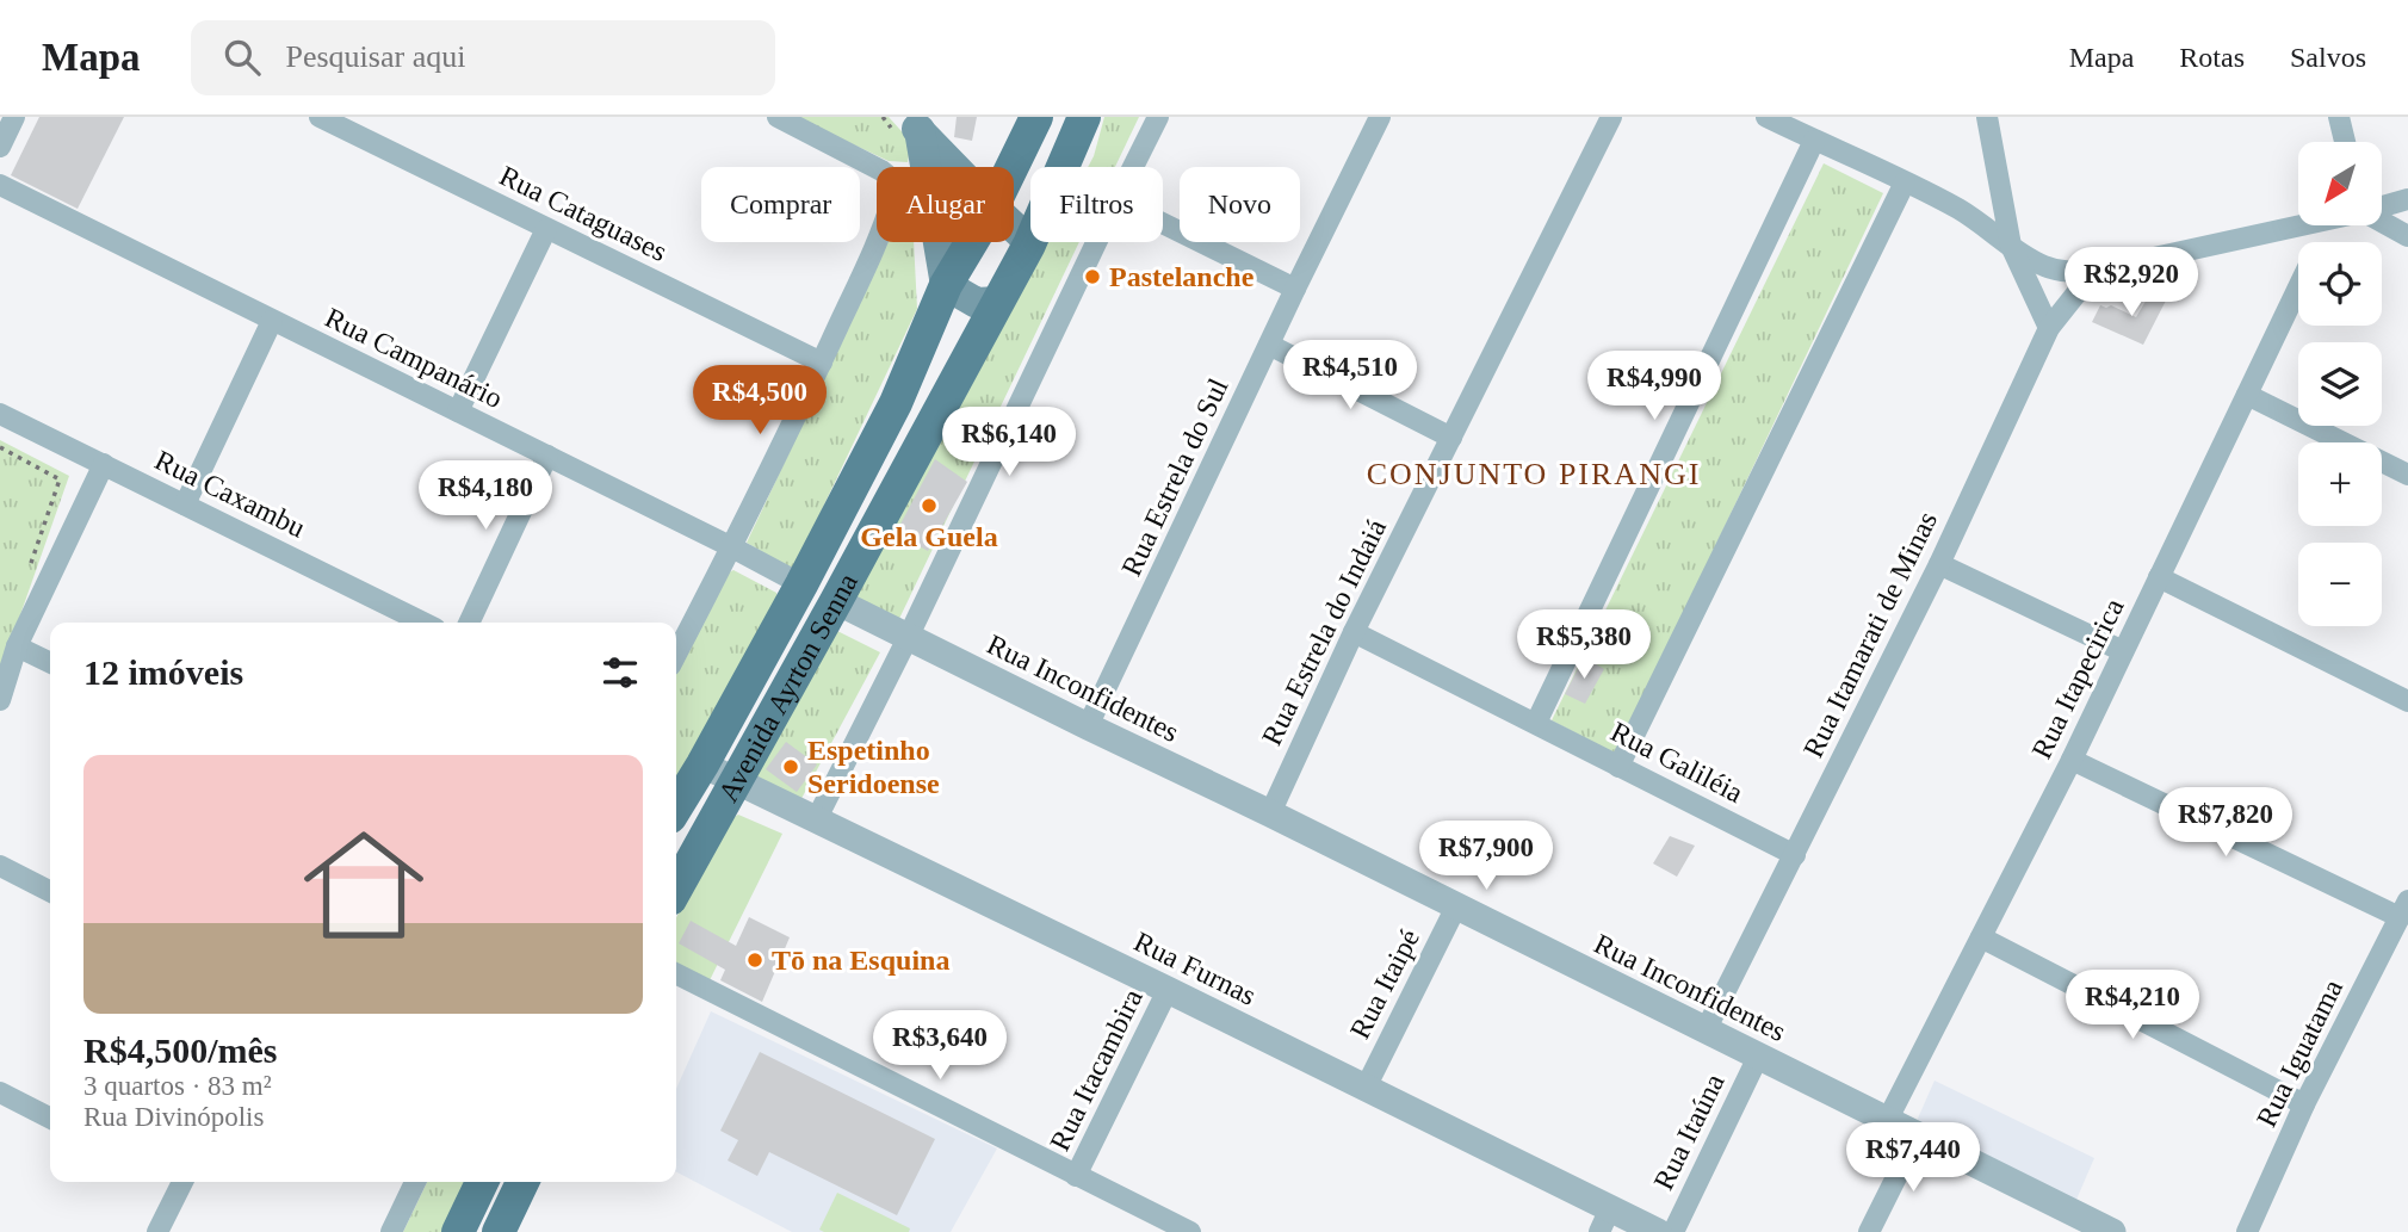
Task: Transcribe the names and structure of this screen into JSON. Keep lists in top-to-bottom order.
{
  "streets": {
    "main road": ["Avenida Ayrton Senna"],
    "street": [
      "Rua Cataguases",
      "Rua Campanário",
      "Rua Estrela do Sul",
      "Rua Caxambu",
      "Rua Estrela do Indaiá",
      "Rua Itamarati de Minas",
      "Rua Itapecirica",
      "Rua Inconfidentes",
      "Rua Galiléia",
      "Rua Furnas",
      "Rua Itaipé",
      "Rua Iguatama",
      "Rua Itacambira",
      "Rua Itaúna"
    ]
  },
  "crossings": [
    ["Rua Campanário", "Avenida Ayrton Senna"],
    ["Rua Estrela do Sul", "Rua Inconfidentes"],
    ["Rua Estrela do Indaiá", "Rua Inconfidentes"],
    ["Rua Estrela do Indaiá", "Rua Galiléia"],
    ["Rua Itamarati de Minas", "Rua Inconfidentes"],
    ["Rua Itamarati de Minas", "Rua Galiléia"],
    ["Rua Itapecirica", "Rua Inconfidentes"],
    ["Avenida Ayrton Senna", "Rua Inconfidentes"],
    ["Avenida Ayrton Senna", "Rua Furnas"],
    ["Rua Inconfidentes", "Rua Itaipé"],
    ["Rua Inconfidentes", "Rua Itaúna"],
    ["Rua Furnas", "Rua Itaipé"],
    ["Rua Furnas", "Rua Itacambira"]
  ],
  "districts": ["CONJUNTO PIRANGI"],
  "places": [
    "Pastelanche",
    "Gela Guela",
    "Espetinho Seridoense",
    "Tō na Esquina"
  ],
  "north": "bottom left",
  "page": {
    "header": "Mapa",
    "search": "Pesquisar aqui",
    "nav": ["Mapa", "Rotas", "Salvos"],
    "map_buttons": ["+", "−"],
    "chip": [
      "Comprar",
      "Alugar",
      "Filtros",
      "Novo"
    ],
    "price": [
      "R$2,920",
      "R$4,510",
      "R$4,990",
      "R$4,500",
      "R$6,140",
      "R$4,180",
      "R$5,380",
      "R$7,820",
      "R$7,900",
      "R$4,210",
      "R$3,640",
      "R$7,440"
    ],
    "heading": "12 imóveis",
    "list": [
      {
        "name": "R$4,500/mês",
        "note": "3 quartos · 83 m² · Rua Divinópolis"
      }
    ]
  }
}
